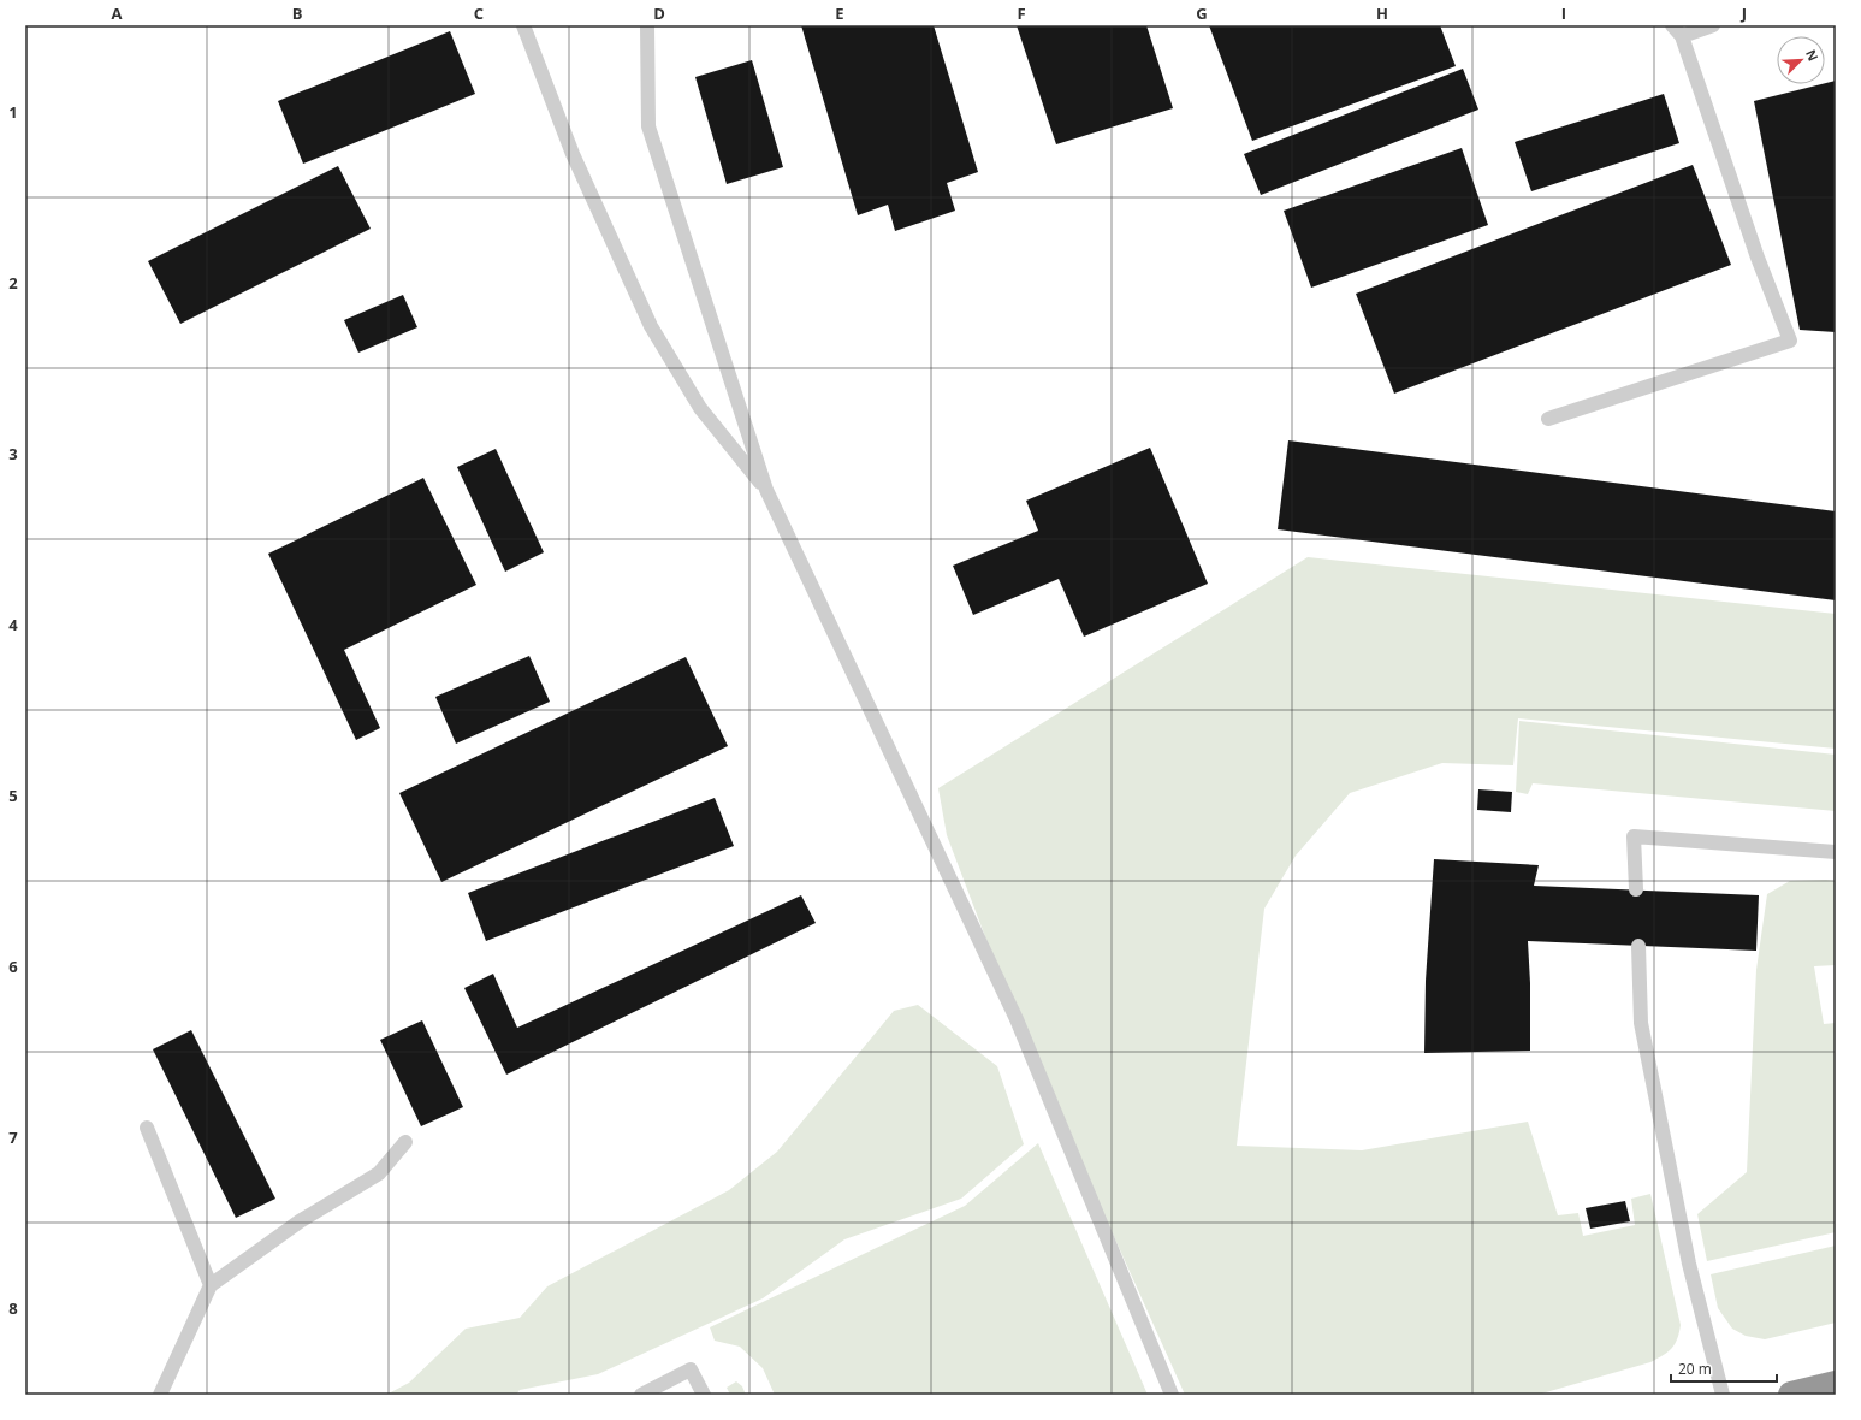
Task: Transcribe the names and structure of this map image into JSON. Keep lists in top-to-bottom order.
{
  "scale_bar": "20 m",
  "north": "top right",
  "grid": {
    "columns": [
      "A",
      "B",
      "C",
      "D",
      "E",
      "F",
      "G",
      "H",
      "I",
      "J"
    ],
    "rows": [
      "1",
      "2",
      "3",
      "4",
      "5",
      "6",
      "7",
      "8"
    ]
  }
}
